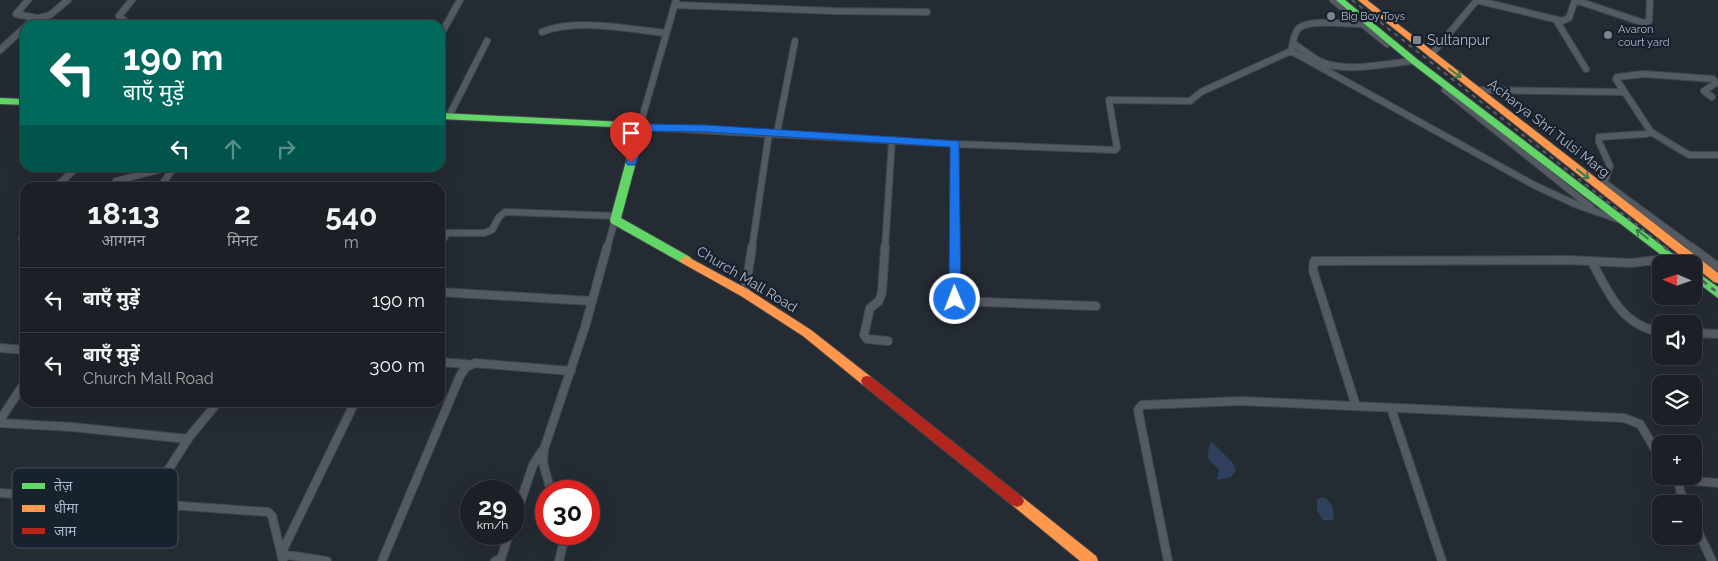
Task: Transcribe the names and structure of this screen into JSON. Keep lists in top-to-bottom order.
{
  "streets": {
    "main road": ["Acharya Shri Tulsi Marg", "Church Mall Road"]
  },
  "places": {
    "other": ["Big Boy Toys", "Avaron court yard"],
    "transit": ["Sultanpur"]
  },
  "legend": ["तेज़", "धीमा", "जाम"],
  "north": "left",
  "page": {
    "turn": ["190 m", "बाएँ मुड़ें"],
    "eta": [
      "18:13",
      "आगमन",
      "2",
      "मिनट",
      "540",
      "m"
    ],
    "map_buttons": ["+", "−"],
    "list": [
      {
        "name": "बाएँ मुड़ें",
        "value": "190 m"
      },
      {
        "name": "बाएँ मुड़ें",
        "note": "Church Mall Road",
        "value": "300 m"
      }
    ],
    "speed": "29 km/h",
    "limit": "30"
  }
}
